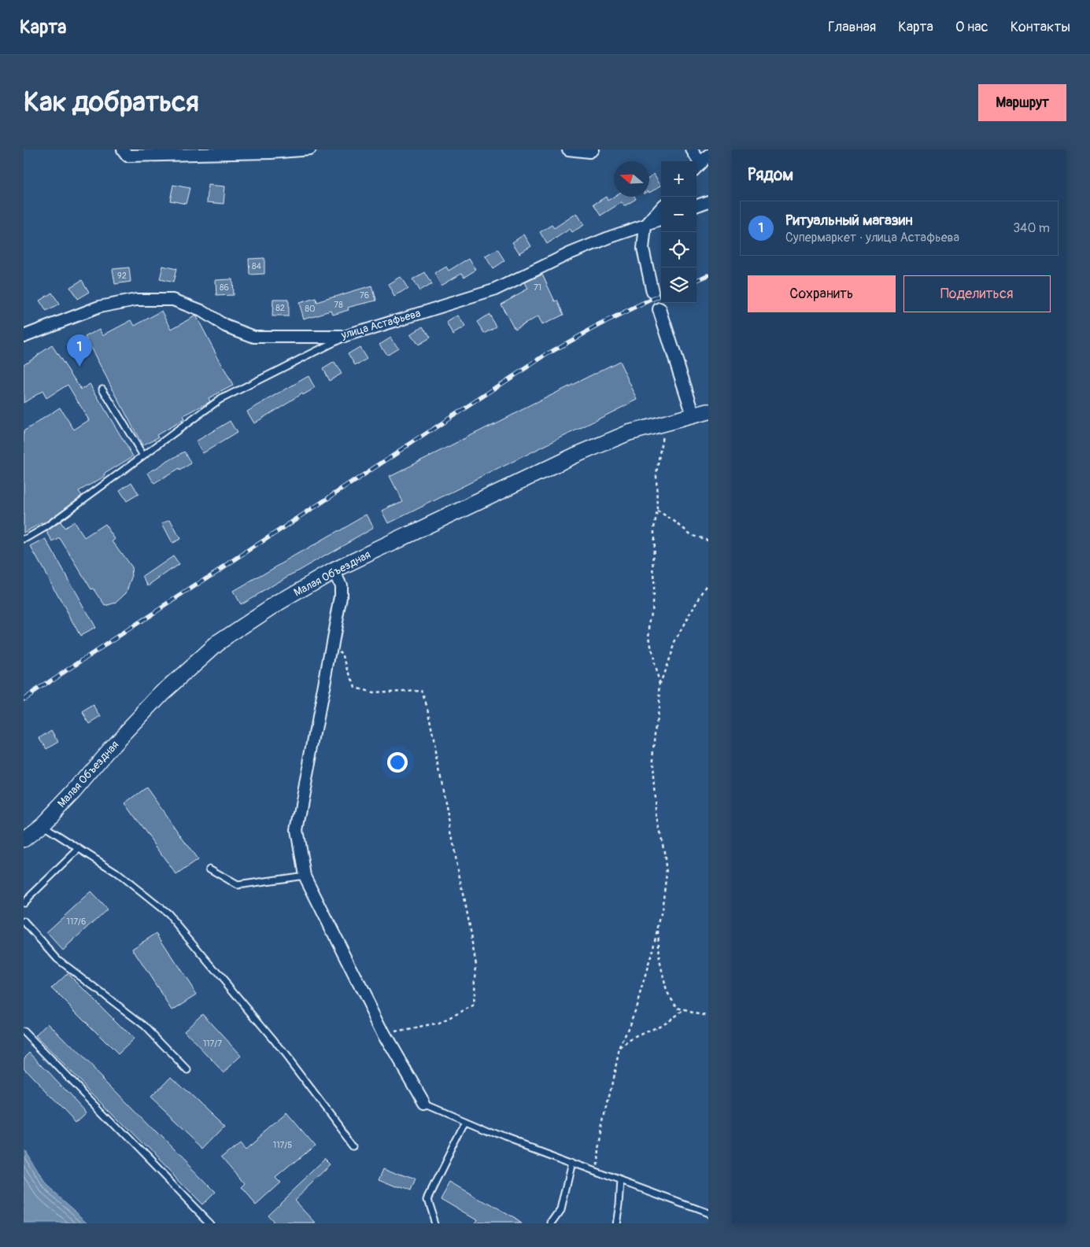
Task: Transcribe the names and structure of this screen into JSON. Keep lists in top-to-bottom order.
{
  "streets": {
    "main road": ["Малая Объездная"],
    "street": ["улица Астафьева"]
  },
  "house_numbers": [
    "84",
    "92",
    "86",
    "71",
    "76",
    "78",
    "82",
    "80",
    "117/6",
    "117/7",
    "117/5"
  ],
  "north": "left",
  "page": {
    "header": "Карта",
    "nav": [
      "Главная",
      "Карта",
      "О нас",
      "Контакты"
    ],
    "buttons": [
      "Маршрут",
      ["Сохранить", "Поделиться"]
    ],
    "title": "Как добраться",
    "heading": "Рядом",
    "map_buttons": ["+", "−"],
    "list": [
      {
        "mark": "1",
        "name": "Ритуальный магазин",
        "note": "Супермаркет · улица Астафьева",
        "value": "340 m"
      }
    ],
    "pins": "1"
  }
}
